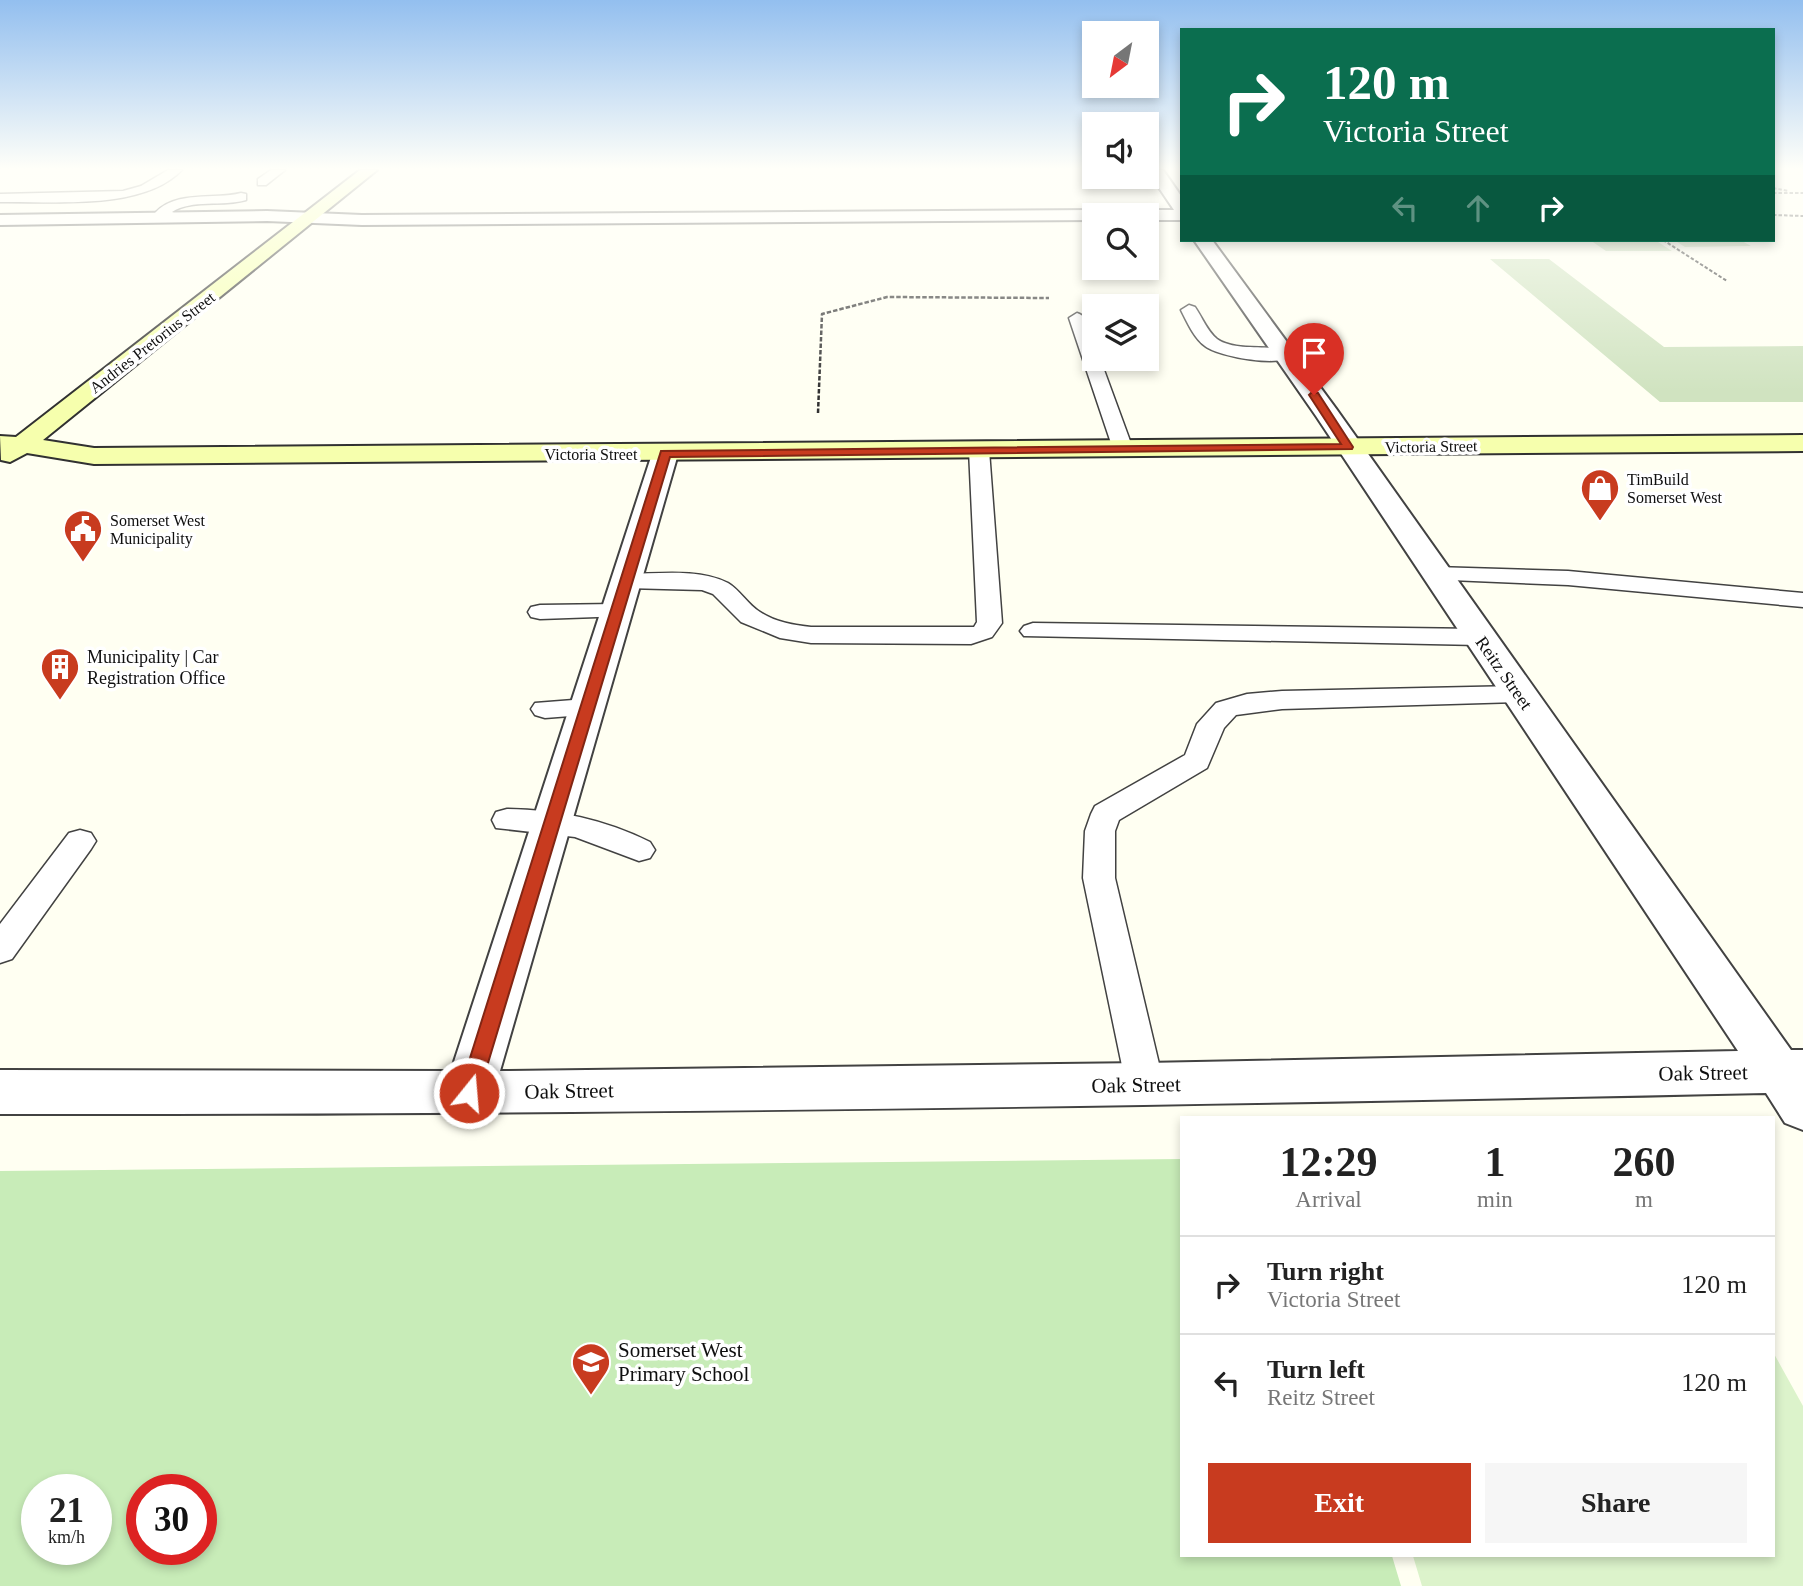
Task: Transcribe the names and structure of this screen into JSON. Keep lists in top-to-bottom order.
{
  "streets": {
    "main road": ["Andries Pretorius Street", "Victoria Street"],
    "street": ["Reitz Street", "Oak Street"]
  },
  "crossings": [
    ["Andries Pretorius Street", "Victoria Street"],
    ["Victoria Street", "Reitz Street"],
    ["Reitz Street", "Oak Street"]
  ],
  "places": {
    "shop": ["TimBuild Somerset West"],
    "public building": ["Somerset West Municipality"],
    "building": ["Municipality | Car Registration Office"],
    "school or university": ["Somerset West Primary School"]
  },
  "north": "bottom left",
  "page": {
    "turn": ["120 m", "Victoria Street"],
    "eta": [
      "12:29",
      "Arrival",
      "1",
      "min",
      "260",
      "m"
    ],
    "list": [
      {
        "name": "Turn right",
        "note": "Victoria Street",
        "value": "120 m"
      },
      {
        "name": "Turn left",
        "note": "Reitz Street",
        "value": "120 m"
      }
    ],
    "buttons": ["Exit", "Share"],
    "speed": "21 km/h",
    "limit": "30"
  }
}
